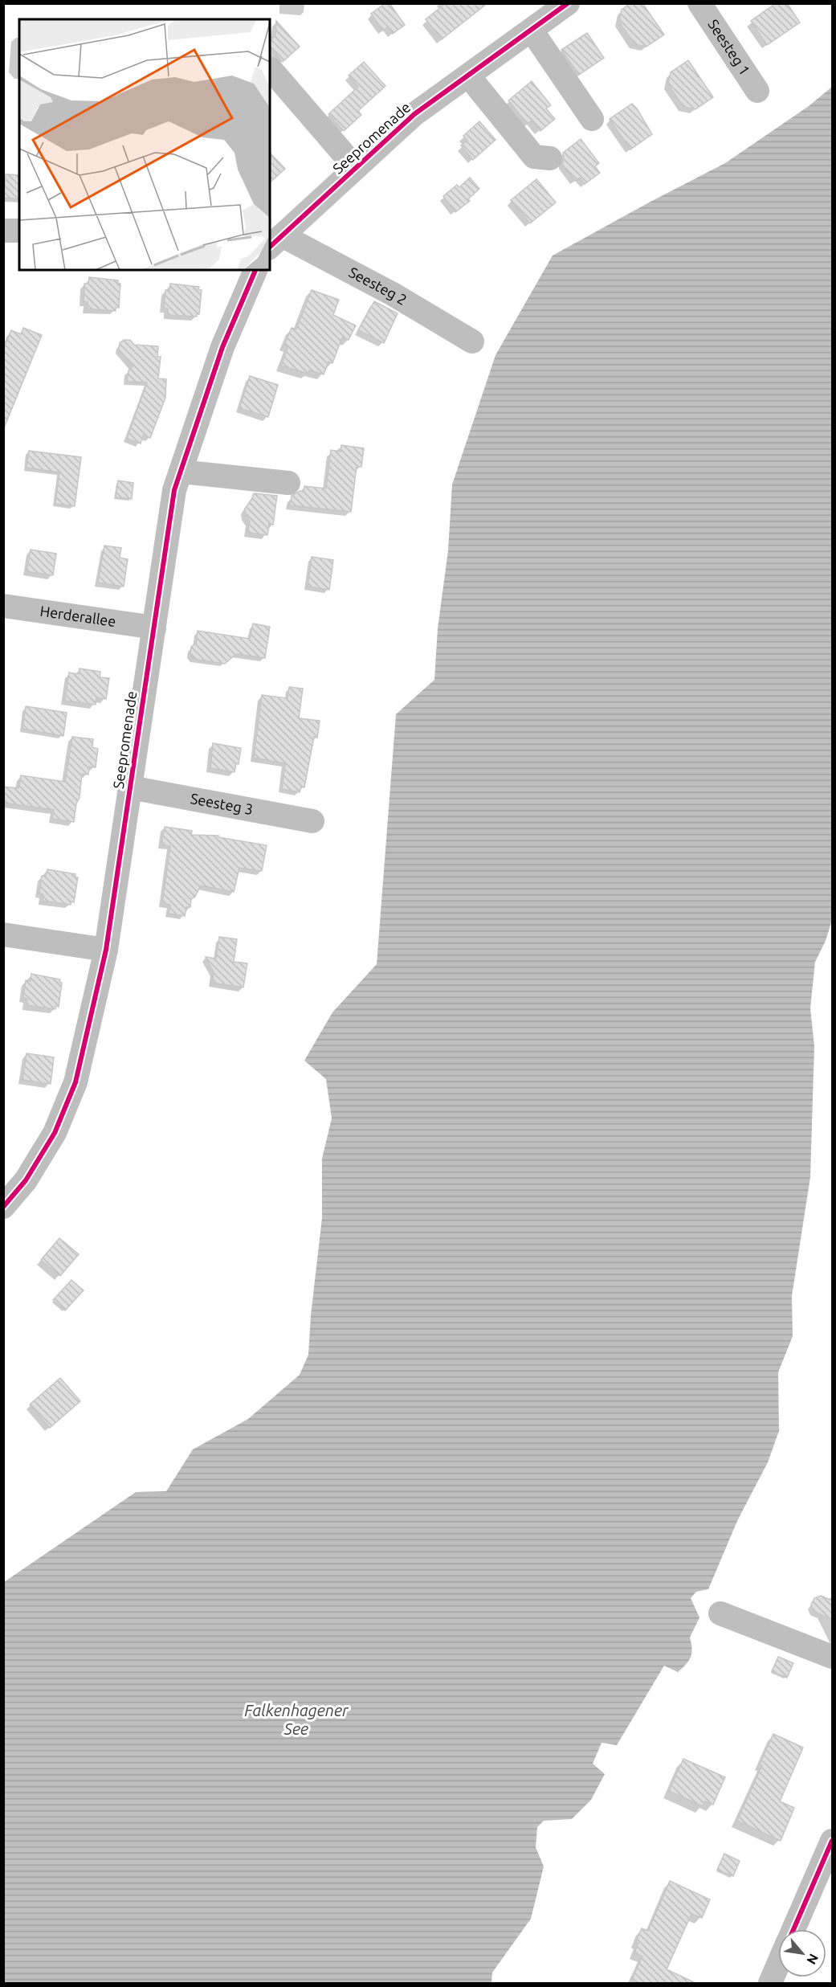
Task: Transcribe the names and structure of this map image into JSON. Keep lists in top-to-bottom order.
{
  "streets": {
    "street": [
      "Seesteg 1",
      "Seepromenade",
      "Seesteg 2",
      "Herderallee",
      "Seesteg 3"
    ]
  },
  "crossings": [
    ["Seepromenade", "Seesteg 2"],
    ["Seepromenade", "Herderallee"],
    ["Seepromenade", "Seesteg 3"]
  ],
  "water": ["Falkenhagener See"],
  "north": "bottom right"
}
